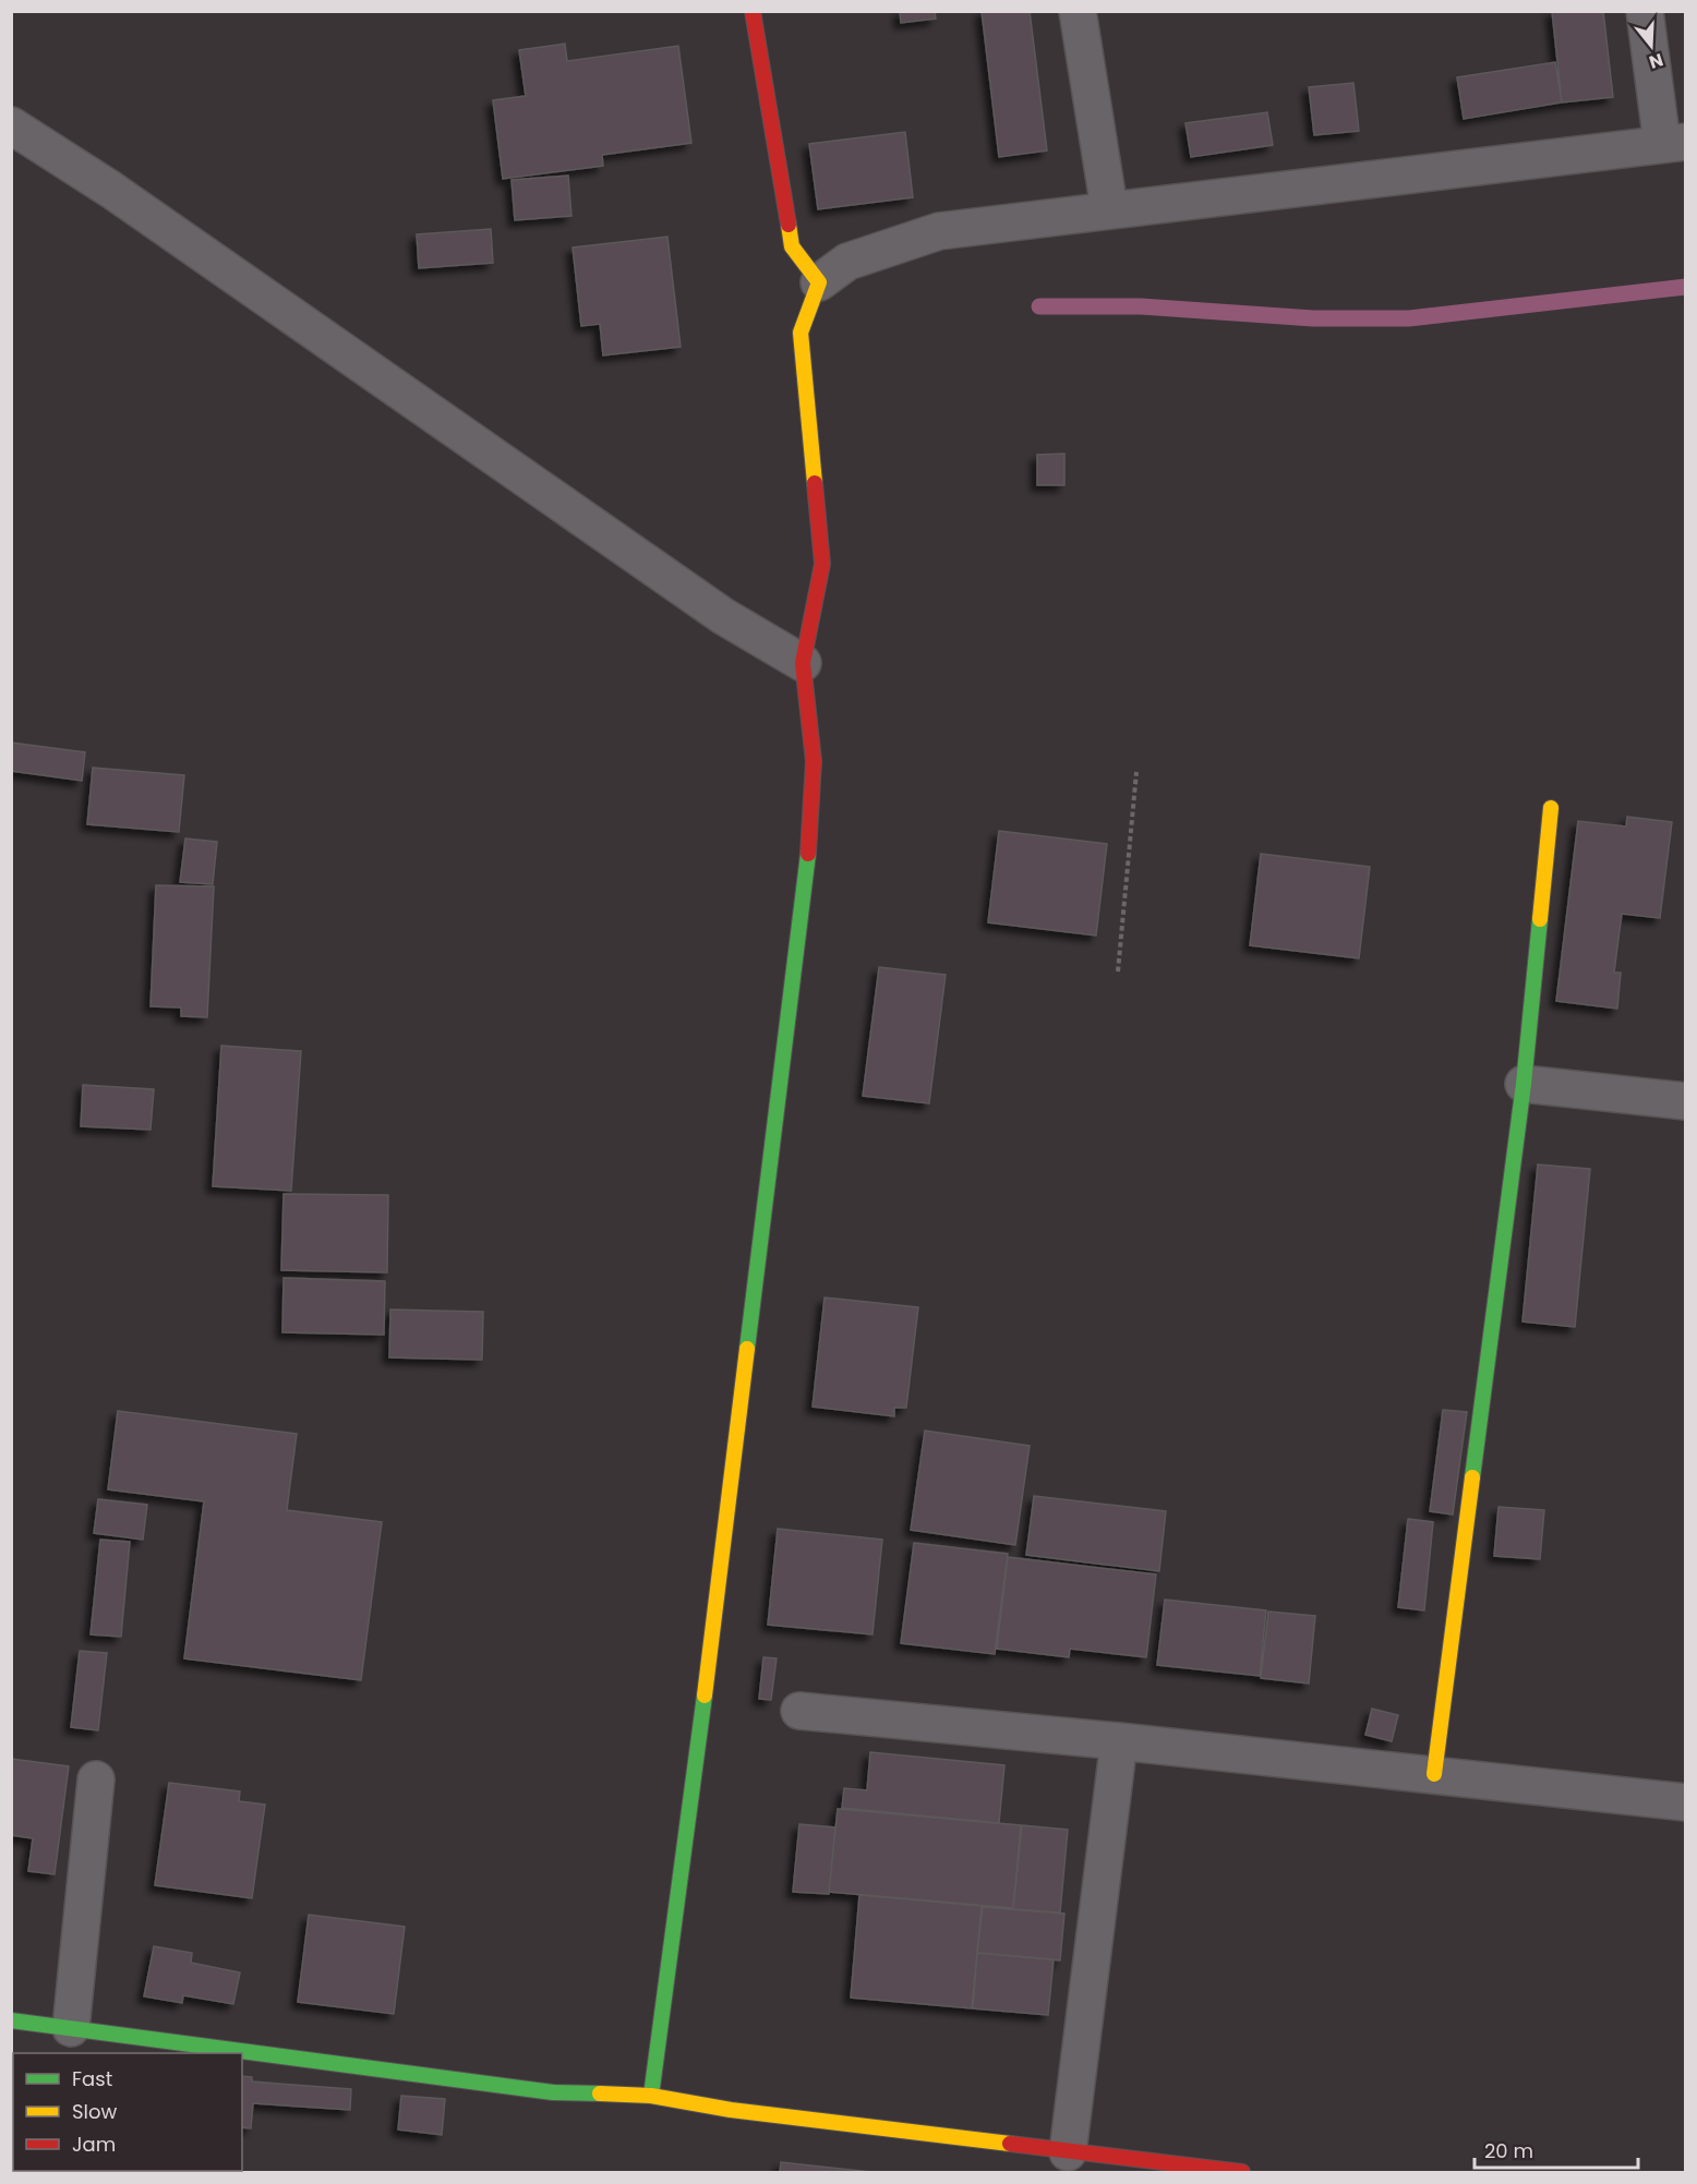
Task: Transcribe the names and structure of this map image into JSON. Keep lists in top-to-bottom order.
{
  "legend": ["Fast", "Slow", "Jam"],
  "scale_bar": "20 m",
  "north": "bottom"
}
